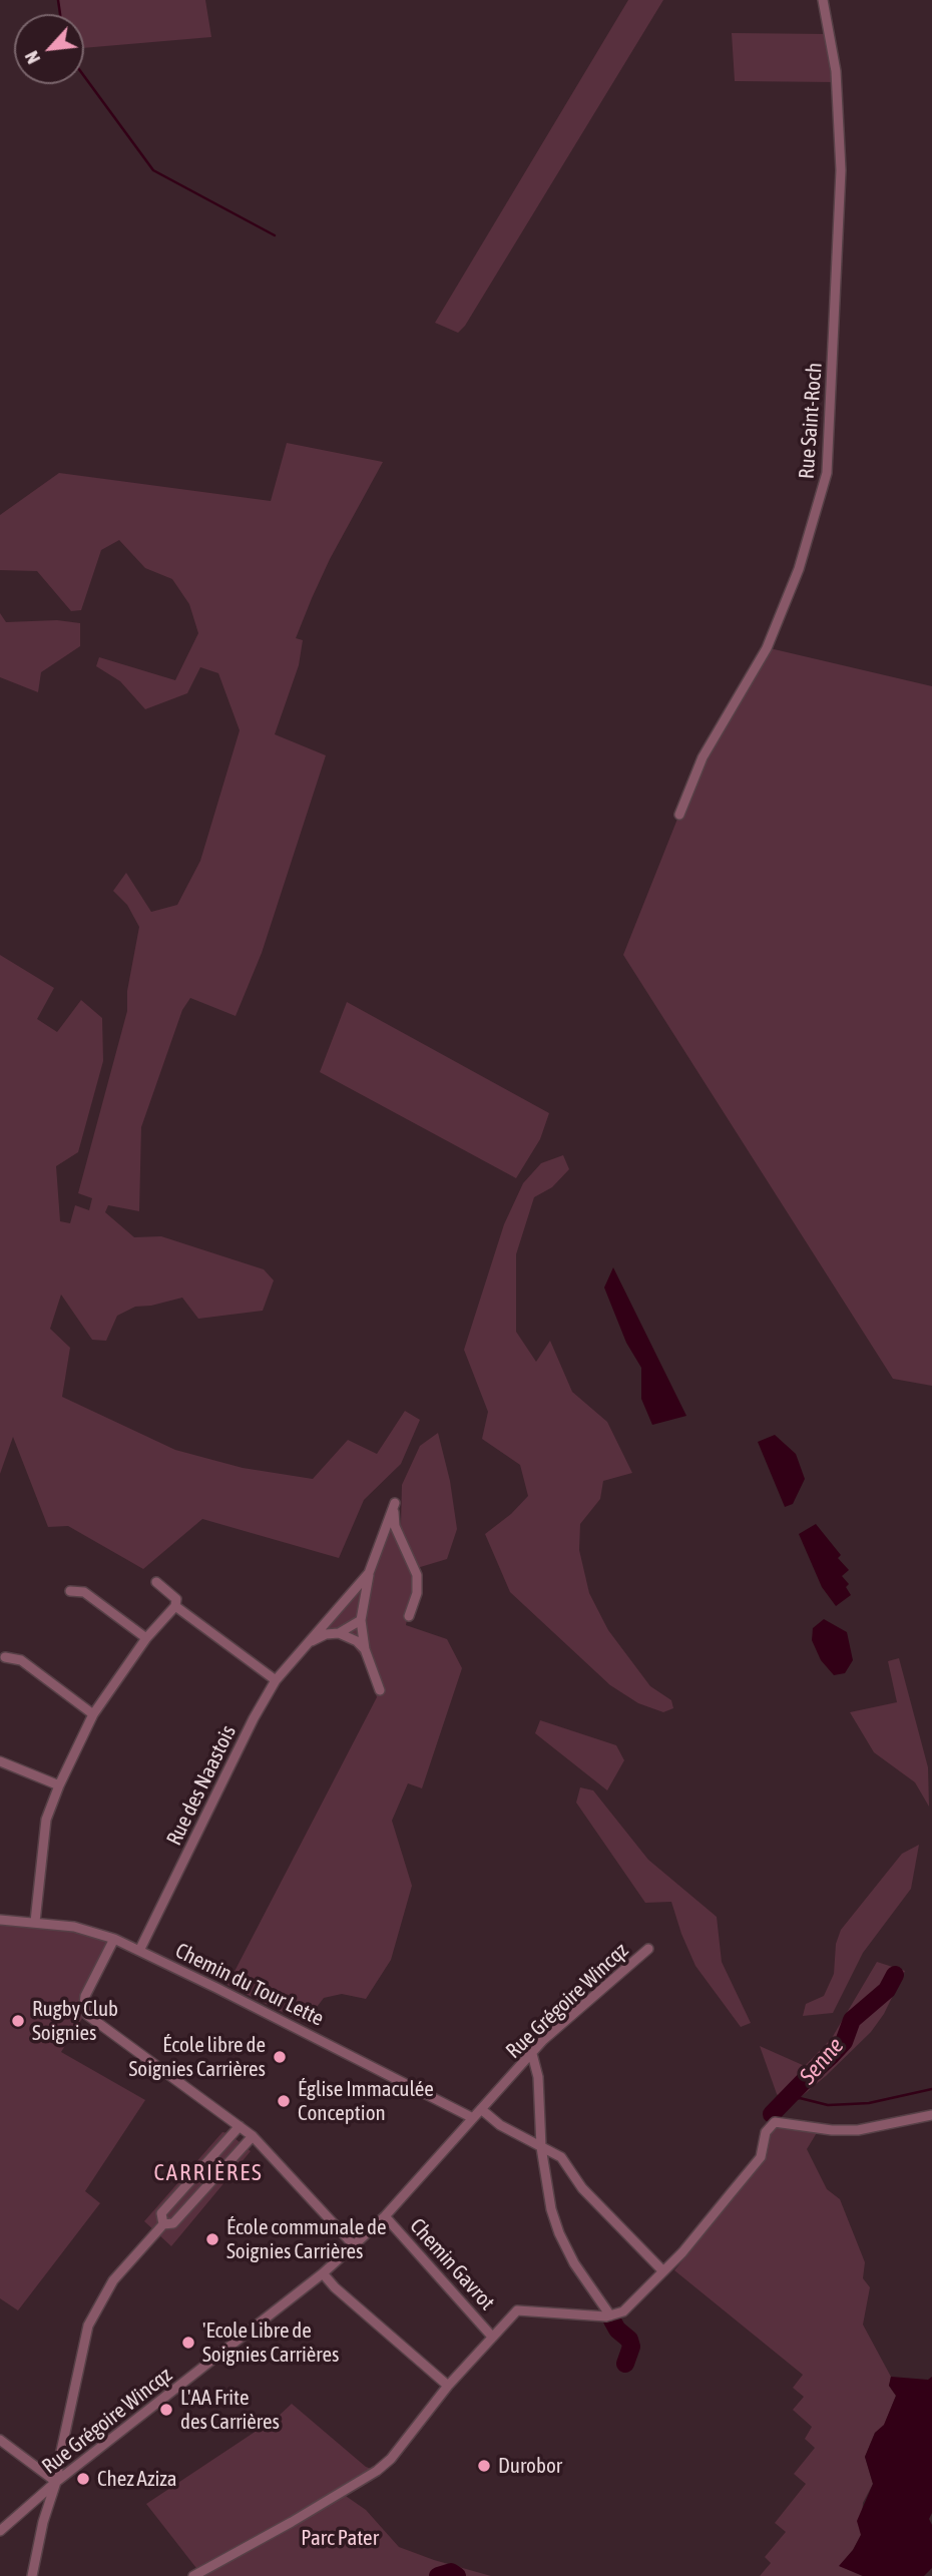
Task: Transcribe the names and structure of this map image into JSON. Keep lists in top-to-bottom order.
{
  "streets": {
    "street": [
      "Rue Saint-Roch",
      "Rue des Naastois",
      "Chemin du Tour Lette",
      "Rue Grégoire Wincqz",
      "Chemin Gavrot"
    ]
  },
  "crossings": [
    ["Rue des Naastois", "Chemin du Tour Lette"],
    ["Chemin du Tour Lette", "Rue Grégoire Wincqz"],
    ["Rue Grégoire Wincqz", "Chemin Gavrot"]
  ],
  "districts": ["CARRIÈRES"],
  "water": ["Senne"],
  "parks": ["Parc Pater"],
  "places": [
    "Rugby Club Soignies",
    "École libre de Soignies Carrières",
    "Église Immaculée Conception",
    "École communale de Soignies Carrières",
    "'Ecole Libre de Soignies Carrières",
    "L'AA Frite des Carrières",
    "Durobor",
    "Chez Aziza"
  ],
  "north": "bottom left"
}
